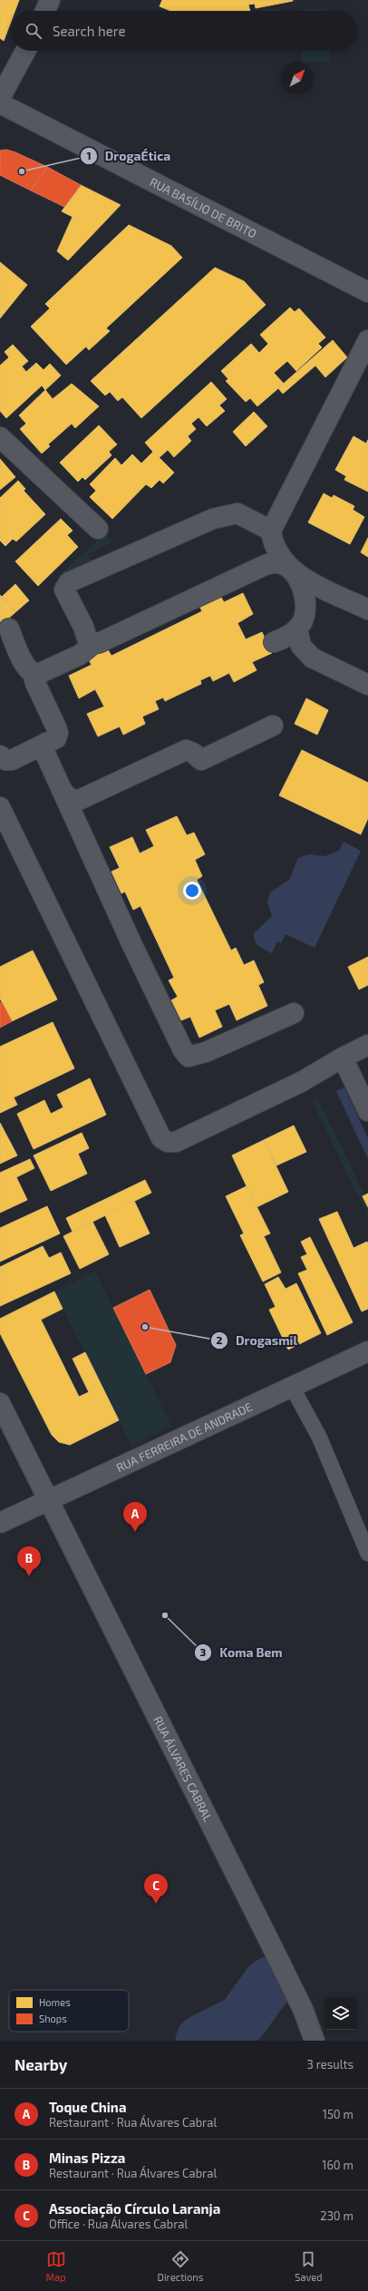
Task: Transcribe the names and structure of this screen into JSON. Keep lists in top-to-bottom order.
{
  "streets": {
    "street": ["RUA BASÍLIO DE BRITO", "RUA FERREIRA DE ANDRADE", "RUA ÁLVARES CABRAL"]
  },
  "crossings": [
    ["RUA FERREIRA DE ANDRADE", "RUA ÁLVARES CABRAL"]
  ],
  "places": ["DrogaÉtica", "Drogasmil", "Koma Bem"],
  "legend": ["Homes", "Shops"],
  "north": "top right",
  "page": {
    "search": "Search here",
    "pins": ["A", "B", "C"],
    "heading": ["Nearby", "3 results"],
    "list": [
      {
        "mark": "A",
        "name": "Toque China",
        "note": "Restaurant · Rua Álvares Cabral",
        "value": "150 m"
      },
      {
        "mark": "B",
        "name": "Minas Pizza",
        "note": "Restaurant · Rua Álvares Cabral",
        "value": "160 m"
      },
      {
        "mark": "C",
        "name": "Associação Círculo Laranja",
        "note": "Office · Rua Álvares Cabral",
        "value": "230 m"
      }
    ],
    "nav": ["Map", "Directions", "Saved"]
  }
}
